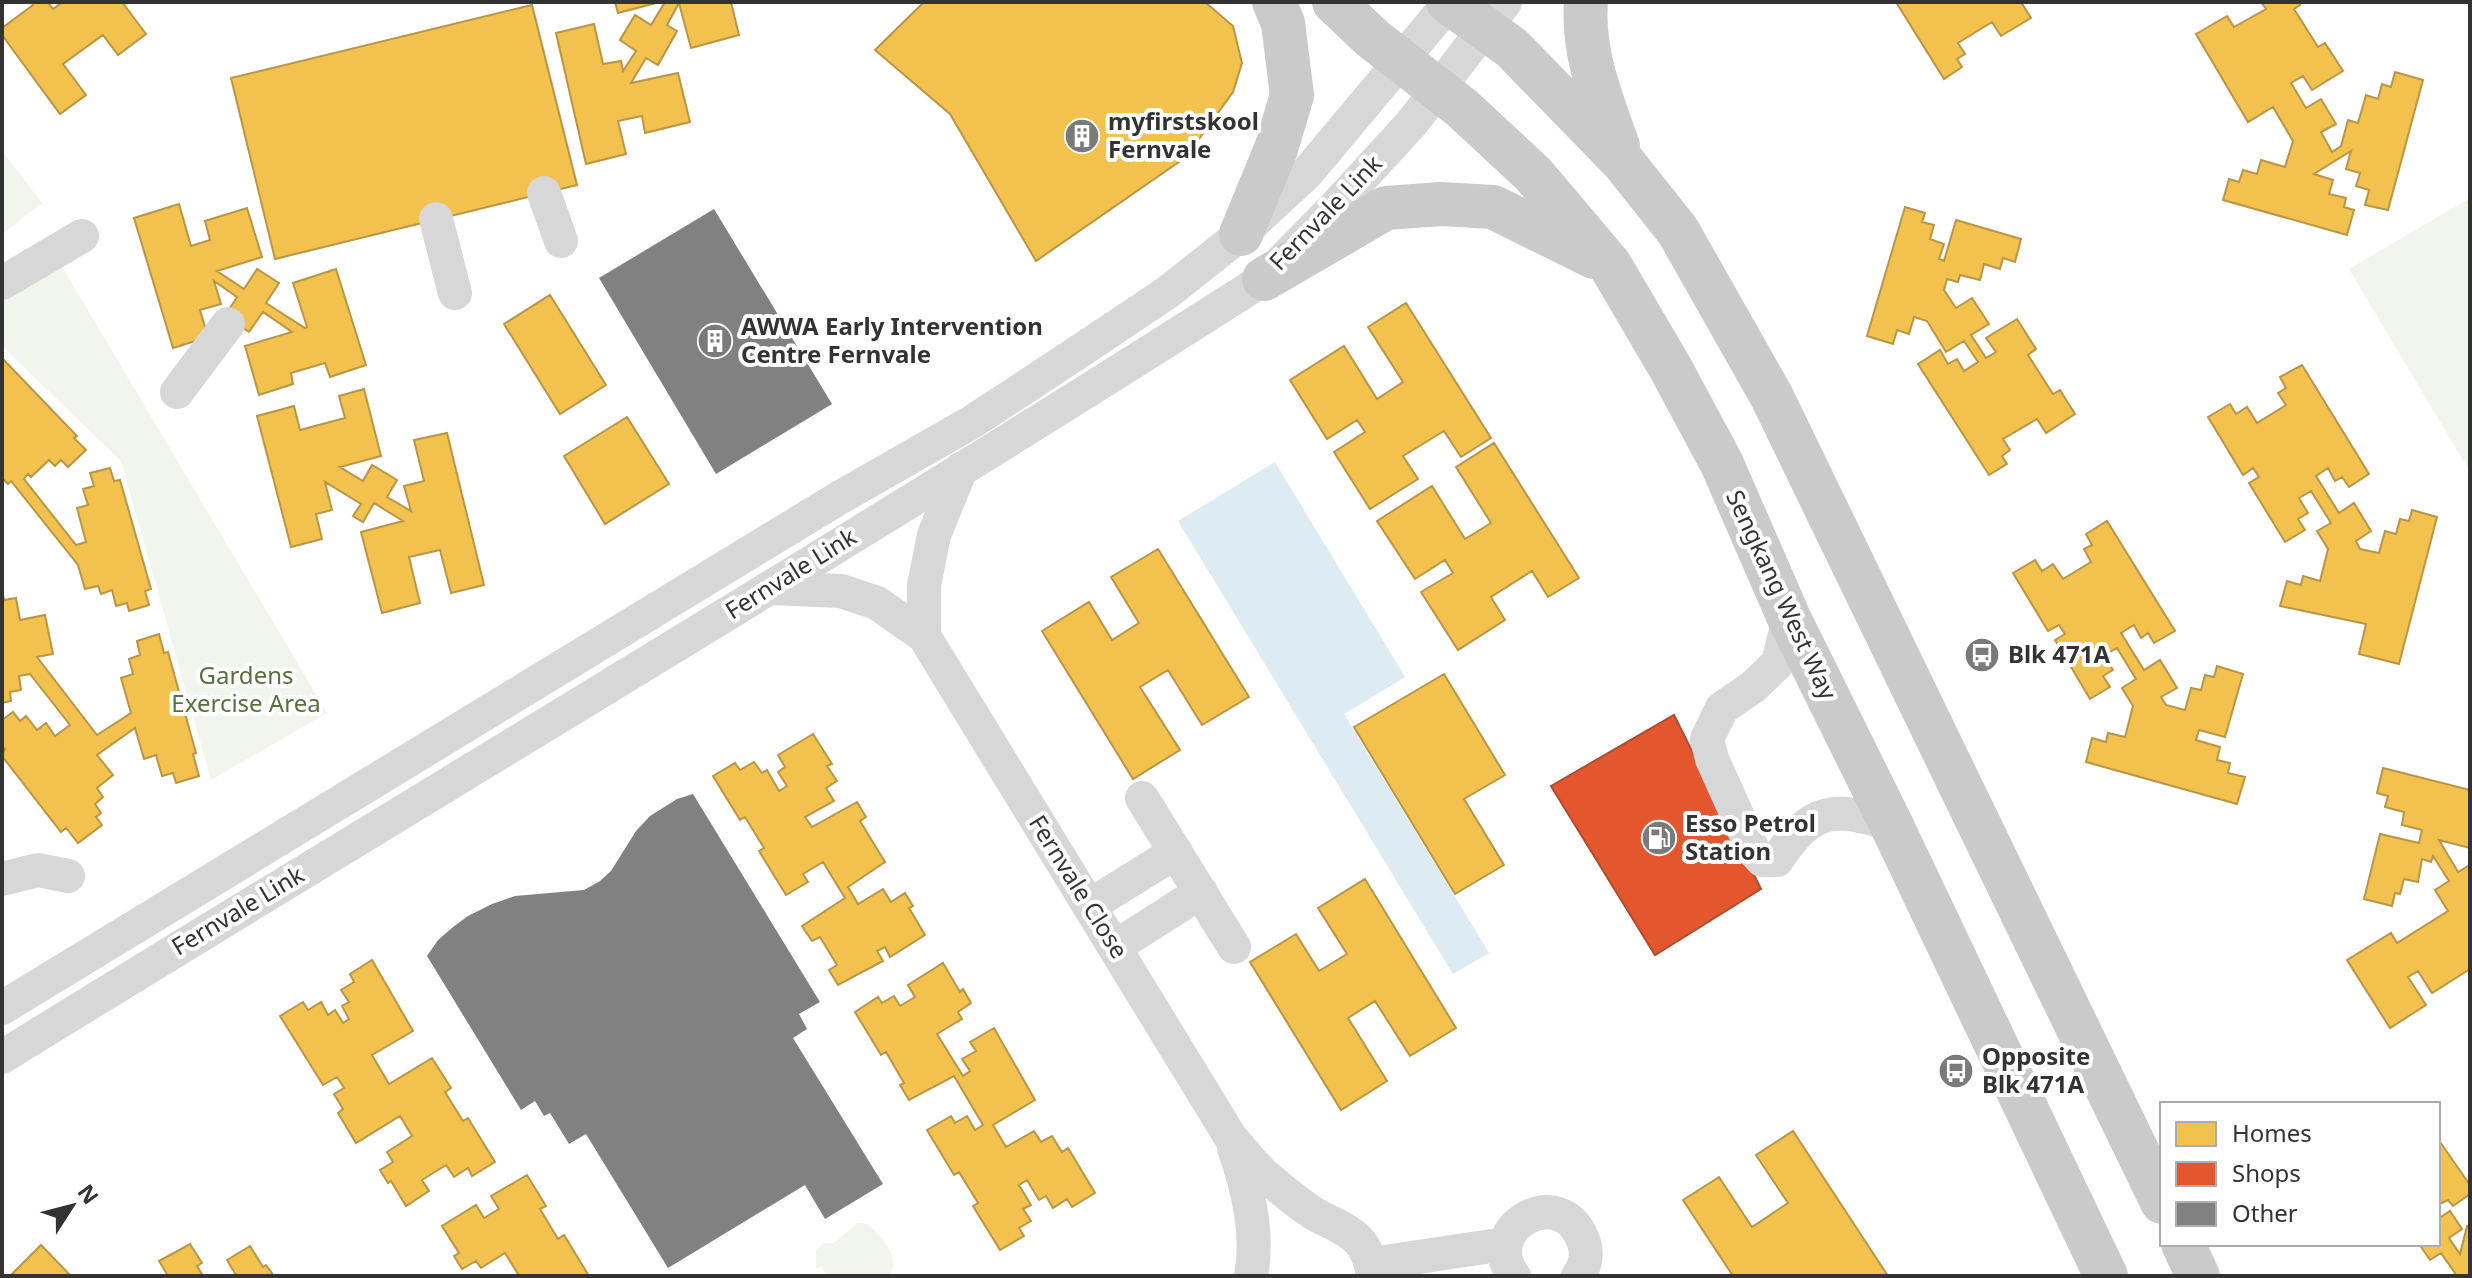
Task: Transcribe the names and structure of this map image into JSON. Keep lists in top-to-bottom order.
{
  "streets": {
    "main road": ["Sengkang West Way"],
    "street": ["Fernvale Link", "Fernvale Close"]
  },
  "crossings": [
    ["Fernvale Link", "Sengkang West Way"],
    ["Fernvale Link", "Fernvale Close"]
  ],
  "parks": ["Gardens Exercise Area"],
  "places": {
    "building": ["myfirstskool Fernvale", "AWWA Early Intervention Centre Fernvale"],
    "bus stop": ["Blk 471A", "Opposite Blk 471A"],
    "fuel station": ["Esso Petrol Station"]
  },
  "legend": ["Homes", "Shops", "Other"],
  "north": "top right"
}
